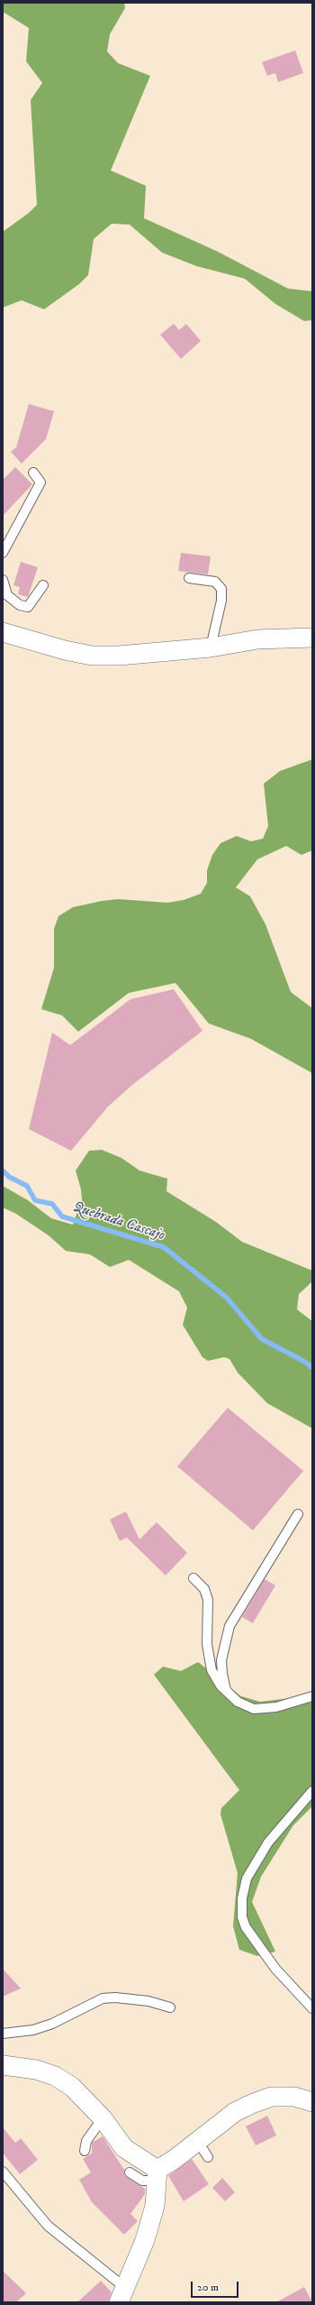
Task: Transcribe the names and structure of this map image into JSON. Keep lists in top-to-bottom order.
{
  "water": ["Quebrada Cascajo"],
  "scale_bar": "20 m"
}
